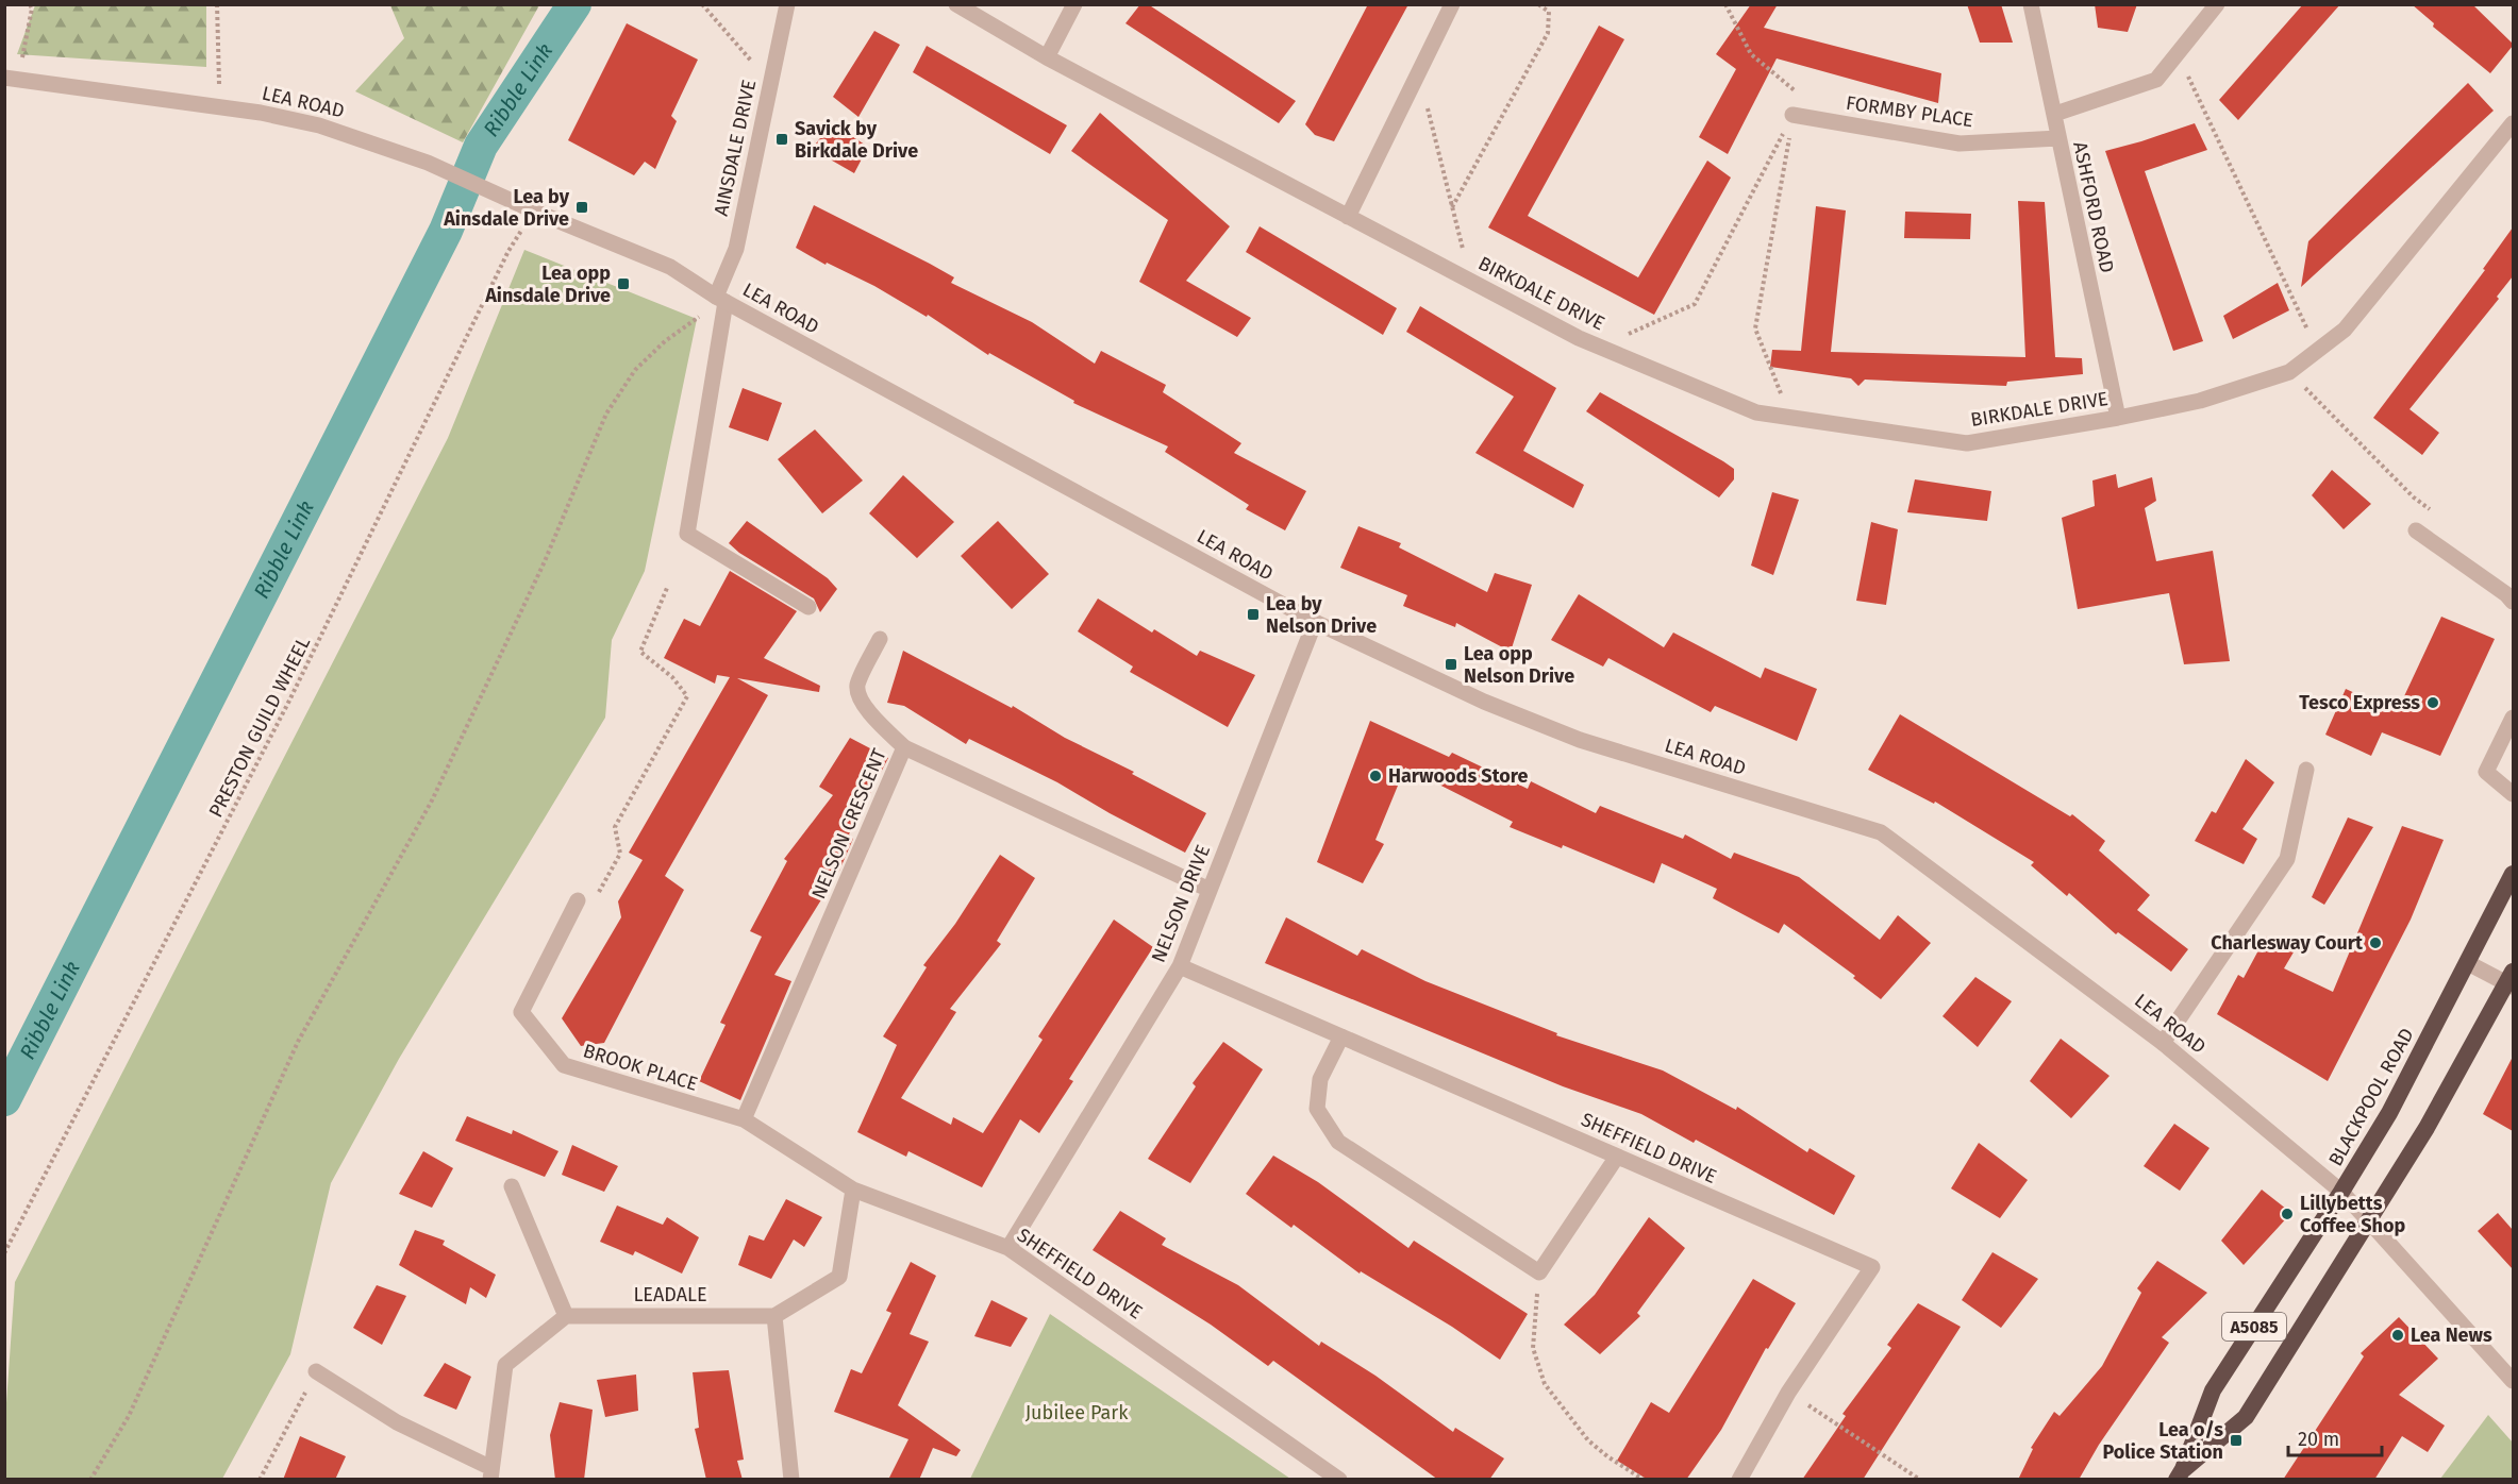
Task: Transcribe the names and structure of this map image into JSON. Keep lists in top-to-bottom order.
{
  "streets": {
    "highway": ["BLACKPOOL ROAD", "A5085"],
    "street": [
      "LEA ROAD",
      "FORMBY PLACE",
      "AINSDALE DRIVE",
      "ASHFORD ROAD",
      "BIRKDALE DRIVE",
      "NELSON CRESCENT",
      "NELSON DRIVE",
      "BROOK PLACE",
      "SHEFFIELD DRIVE",
      "LEADALE"
    ],
    "path": ["PRESTON GUILD WHEEL"]
  },
  "crossings": [
    ["LEA ROAD", "AINSDALE DRIVE"],
    ["LEA ROAD", "PRESTON GUILD WHEEL"],
    ["LEA ROAD", "NELSON DRIVE"],
    ["LEA ROAD", "BLACKPOOL ROAD"],
    ["FORMBY PLACE", "ASHFORD ROAD"],
    ["ASHFORD ROAD", "BIRKDALE DRIVE"],
    ["NELSON CRESCENT", "NELSON DRIVE"],
    ["NELSON CRESCENT", "BROOK PLACE"],
    ["NELSON CRESCENT", "SHEFFIELD DRIVE"],
    ["NELSON DRIVE", "SHEFFIELD DRIVE"],
    ["BROOK PLACE", "SHEFFIELD DRIVE"]
  ],
  "water": ["Ribble Link"],
  "parks": ["Jubilee Park"],
  "places": {
    "transit": [
      "Savick by Birkdale Drive",
      "Lea by Ainsdale Drive",
      "Lea opp Ainsdale Drive",
      "Lea by Nelson Drive",
      "Lea opp Nelson Drive",
      "Lea o/s Police Station"
    ],
    "other": [
      "Tesco Express",
      "Harwoods Store",
      "Charlesway Court",
      "Lillybetts Coffee Shop",
      "Lea News"
    ]
  },
  "scale_bar": "20 m"
}
